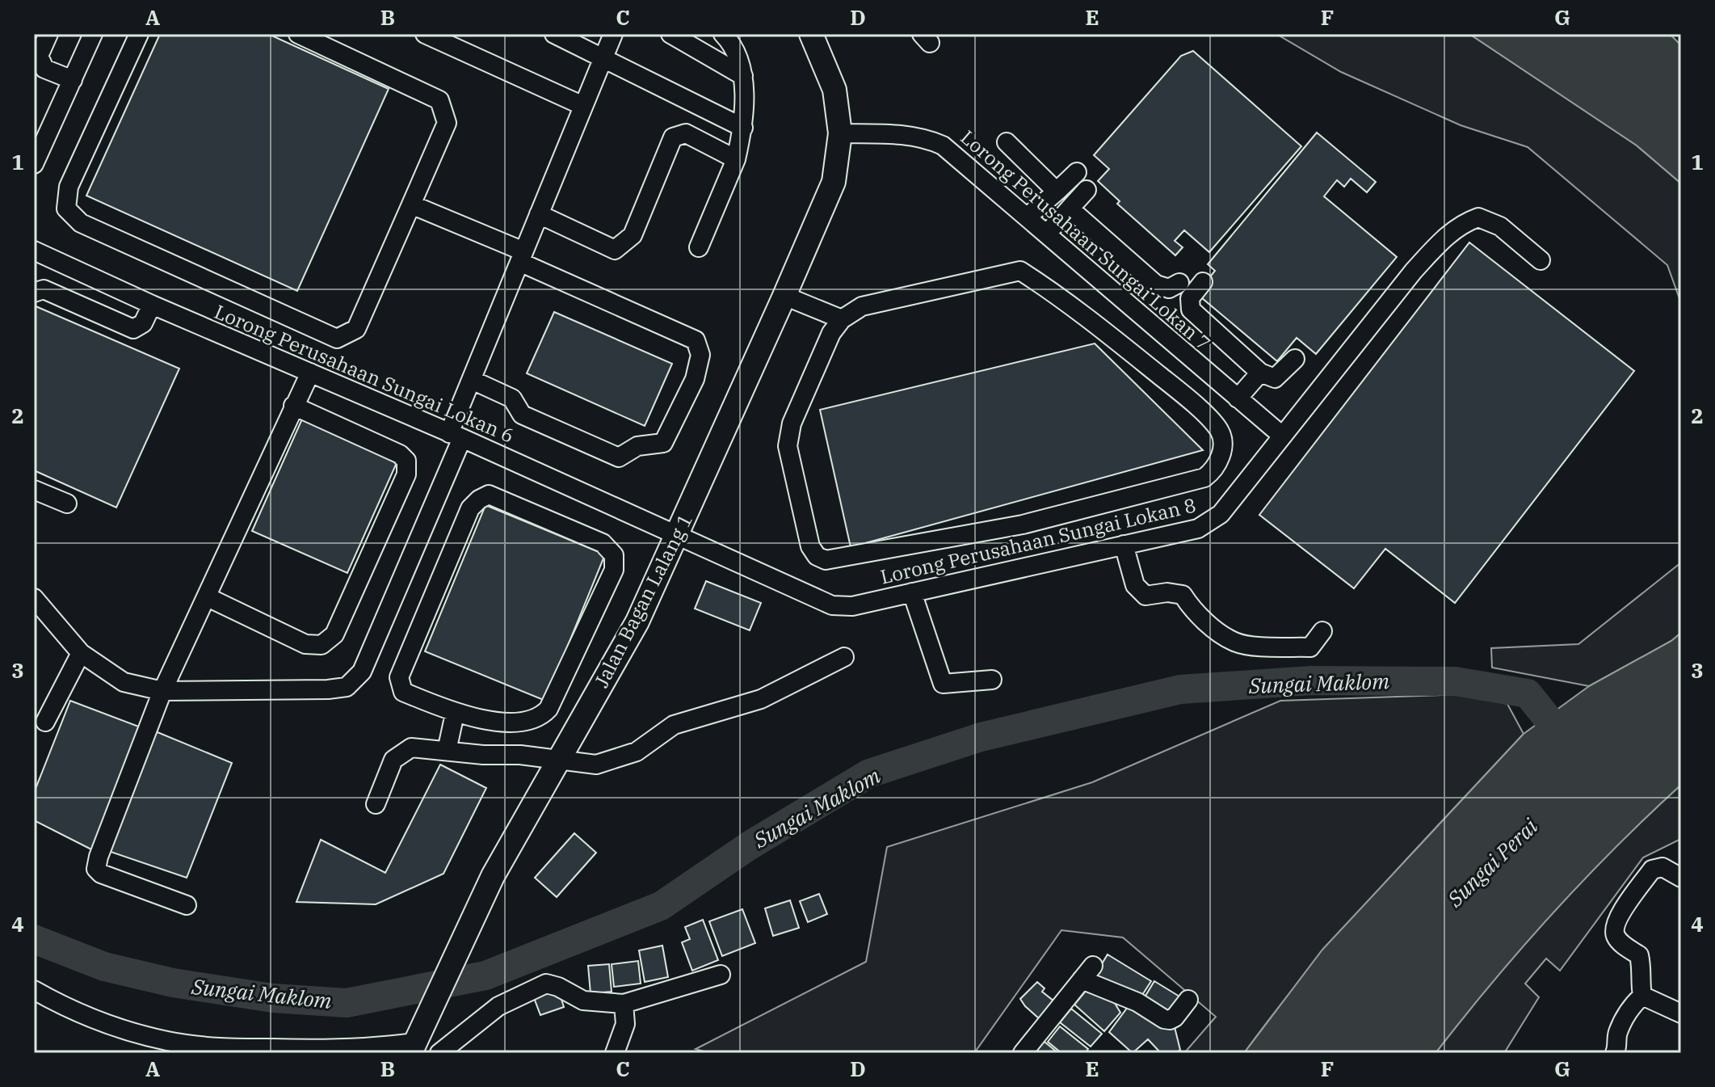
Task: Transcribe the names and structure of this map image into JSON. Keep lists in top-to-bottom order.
{
  "streets": {
    "main road": ["Jalan Bagan Lalang 1"],
    "street": ["Lorong Perusahaan Sungai Lokan 7", "Lorong Perusahaan Sungai Lokan 6", "Lorong Perusahaan Sungai Lokan 8"]
  },
  "crossings": [
    ["Lorong Perusahaan Sungai Lokan 7", "Lorong Perusahaan Sungai Lokan 8"],
    ["Lorong Perusahaan Sungai Lokan 7", "Jalan Bagan Lalang 1"],
    ["Lorong Perusahaan Sungai Lokan 6", "Lorong Perusahaan Sungai Lokan 8"],
    ["Lorong Perusahaan Sungai Lokan 6", "Jalan Bagan Lalang 1"],
    ["Lorong Perusahaan Sungai Lokan 8", "Jalan Bagan Lalang 1"]
  ],
  "water": ["Sungai Maklom", "Sungai Perai"],
  "grid": {
    "columns": [
      "A",
      "B",
      "C",
      "D",
      "E",
      "F",
      "G"
    ],
    "rows": [
      "1",
      "2",
      "3",
      "4"
    ]
  }
}
